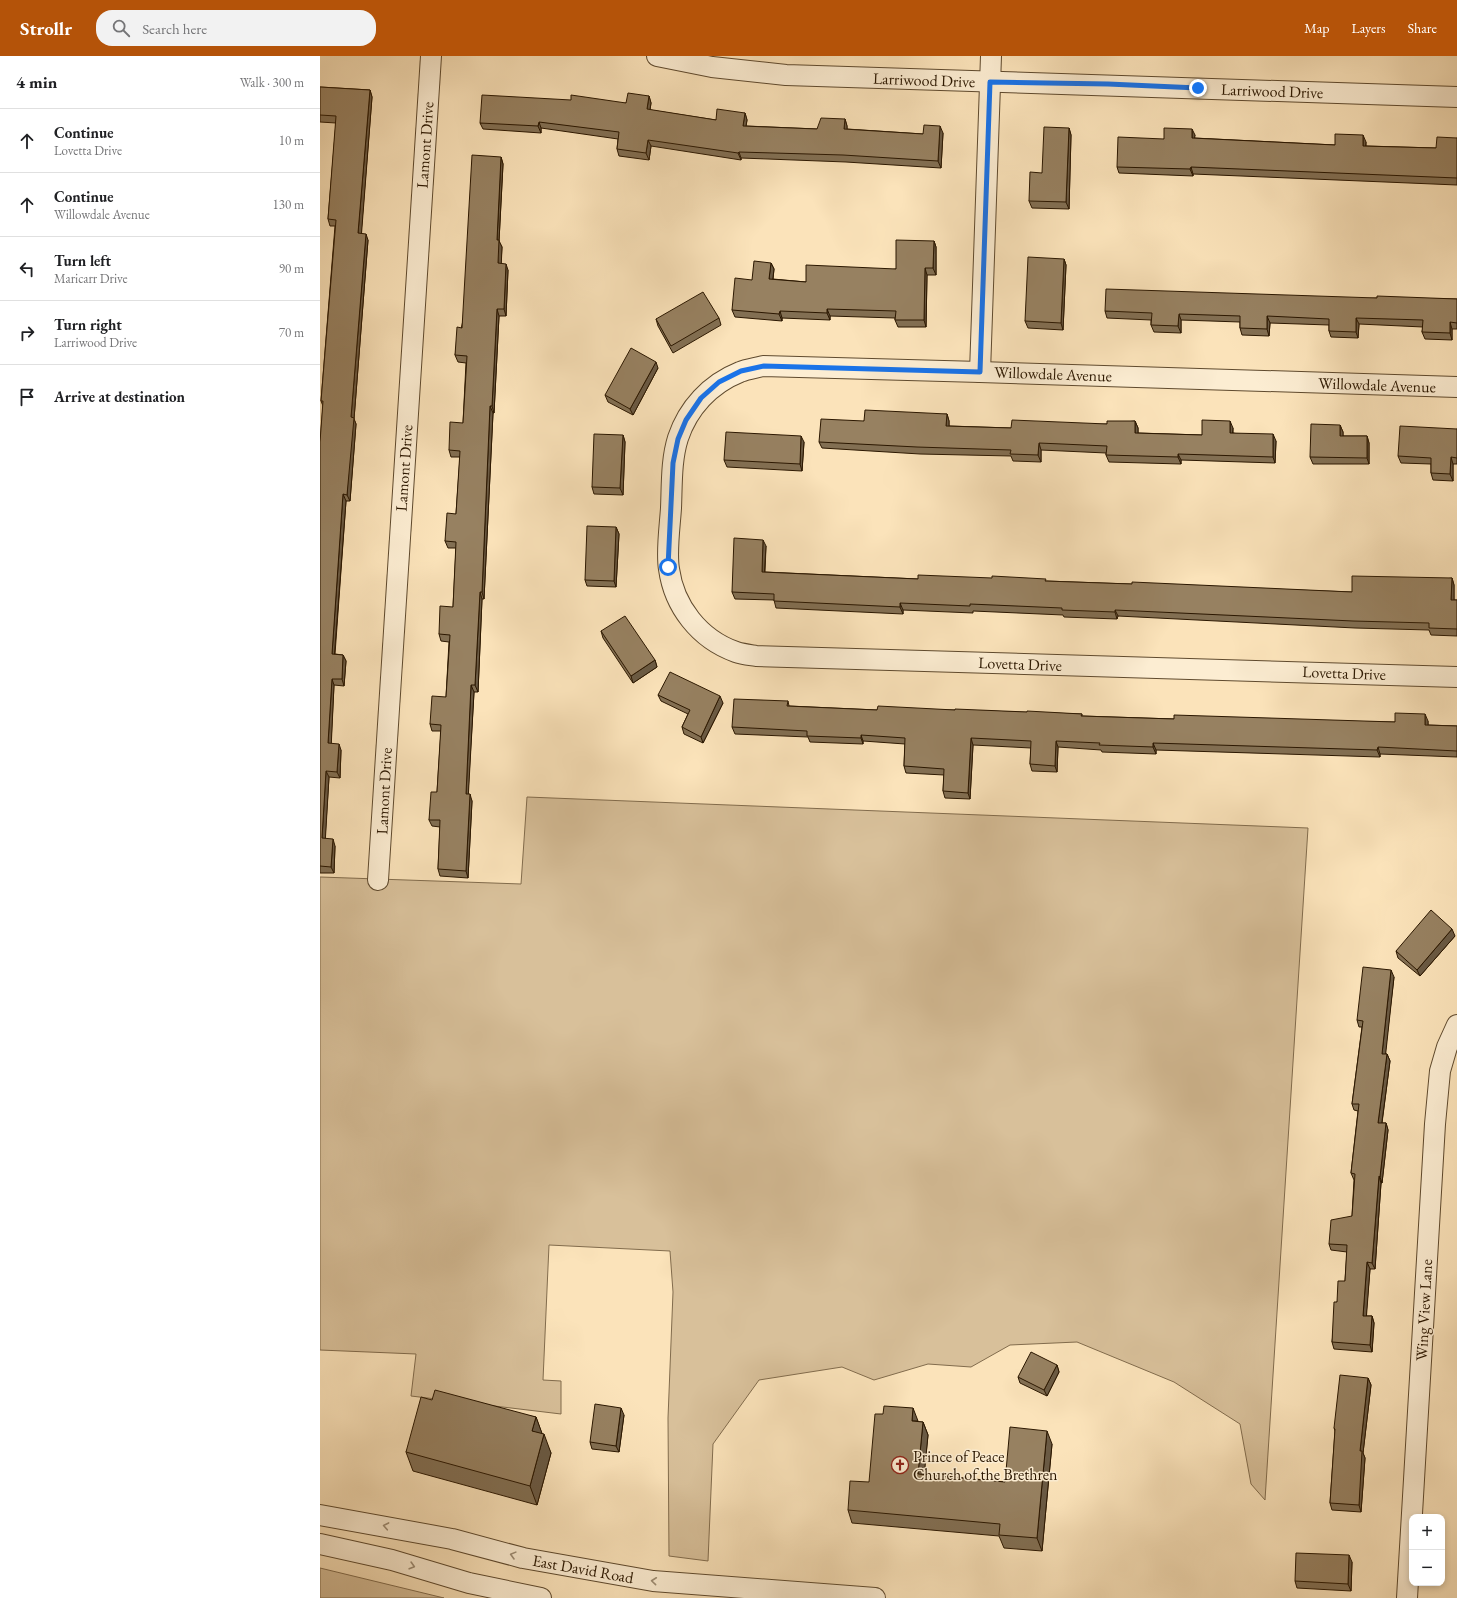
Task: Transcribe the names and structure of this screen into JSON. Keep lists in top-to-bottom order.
{
  "streets": {
    "street": [
      "Larriwood Drive",
      "Lamont Drive",
      "Willowdale Avenue",
      "Lovetta Drive",
      "Wing View Lane",
      "East David Road"
    ]
  },
  "crossings": [
    ["Willowdale Avenue", "Lovetta Drive"]
  ],
  "places": {
    "church": ["Prince of Peace Church of the Brethren"]
  },
  "page": {
    "header": "Strollr",
    "search": "Search here",
    "nav": ["Map", "Layers", "Share"],
    "heading": ["4 min", "Walk · 300 m"],
    "list": [
      ["Continue", "Lovetta Drive", "10 m"],
      ["Continue", "Willowdale Avenue", "130 m"],
      ["Turn left", "Maricarr Drive", "90 m"],
      ["Turn right", "Larriwood Drive", "70 m"],
      "Arrive at destination"
    ],
    "map_buttons": ["+", "−"]
  }
}
